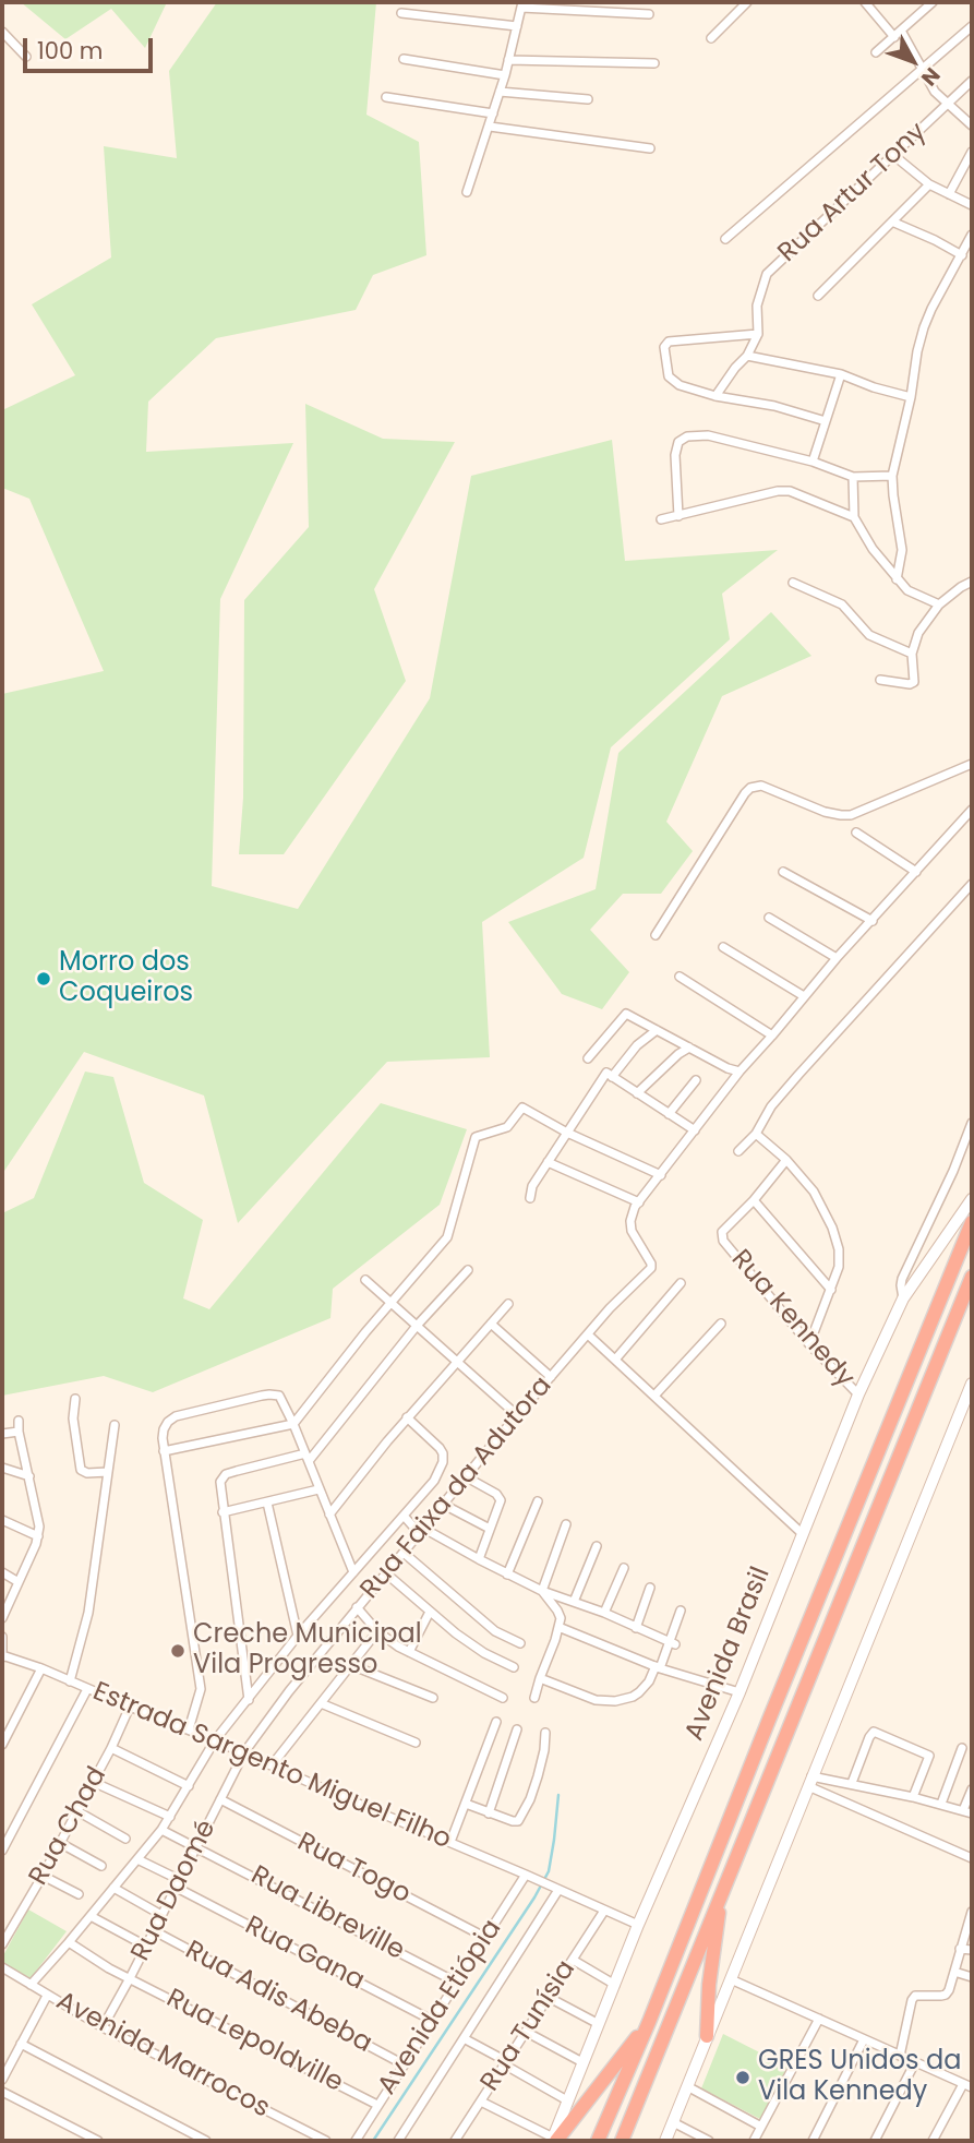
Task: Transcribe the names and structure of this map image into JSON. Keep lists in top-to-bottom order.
{
  "streets": {
    "street": [
      "Rua Artur Tony",
      "Rua Kennedy",
      "Rua Faixa da Adutora",
      "Avenida Brasil",
      "Estrada Sargento Miguel Filho",
      "Rua Chad",
      "Rua Togo",
      "Rua Daomé",
      "Rua Libreville",
      "Rua Gana",
      "Rua Adis Abeba",
      "Avenida Etiópia",
      "Rua Tunísia",
      "Rua Lepoldville",
      "Avenida Marrocos"
    ]
  },
  "crossings": [
    ["Rua Kennedy", "Avenida Brasil"],
    ["Rua Faixa da Adutora", "Estrada Sargento Miguel Filho"],
    ["Rua Faixa da Adutora", "Rua Daomé"],
    ["Rua Faixa da Adutora", "Rua Libreville"],
    ["Rua Faixa da Adutora", "Rua Gana"],
    ["Rua Faixa da Adutora", "Rua Lepoldville"],
    ["Rua Faixa da Adutora", "Avenida Marrocos"],
    ["Estrada Sargento Miguel Filho", "Rua Chad"],
    ["Estrada Sargento Miguel Filho", "Rua Daomé"],
    ["Estrada Sargento Miguel Filho", "Avenida Etiópia"],
    ["Rua Togo", "Rua Daomé"],
    ["Rua Togo", "Avenida Etiópia"],
    ["Rua Daomé", "Rua Libreville"],
    ["Rua Daomé", "Rua Gana"],
    ["Rua Daomé", "Rua Adis Abeba"],
    ["Rua Daomé", "Rua Lepoldville"],
    ["Rua Daomé", "Avenida Marrocos"],
    ["Rua Libreville", "Avenida Etiópia"],
    ["Rua Gana", "Avenida Etiópia"],
    ["Rua Adis Abeba", "Avenida Etiópia"],
    ["Avenida Etiópia", "Rua Lepoldville"]
  ],
  "places": ["Morro dos Coqueiros", "Creche Municipal Vila Progresso", "GRES Unidos da Vila Kennedy"],
  "scale_bar": "100 m",
  "north": "bottom right"
}
